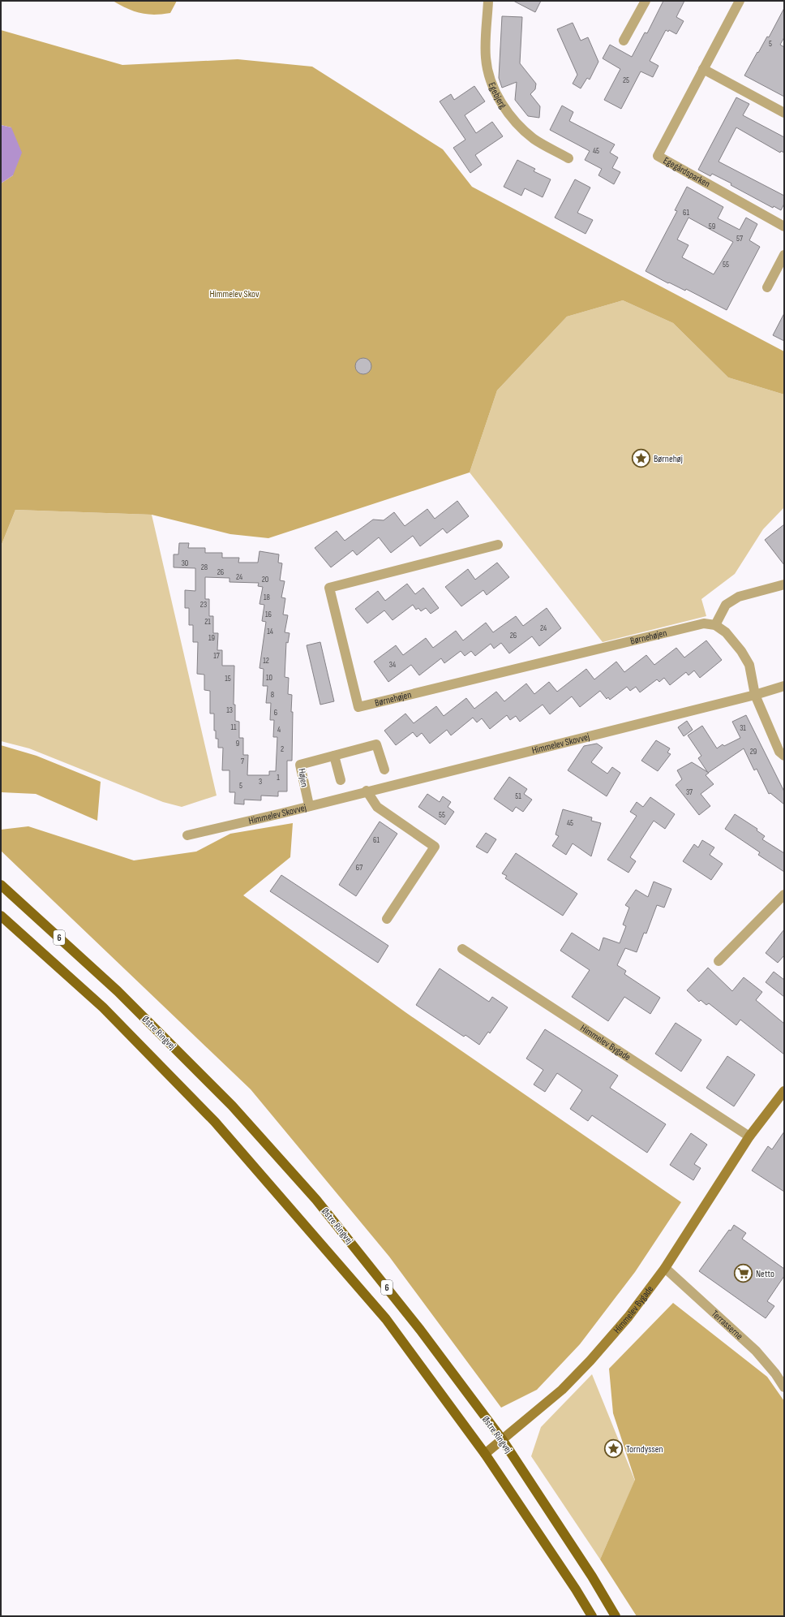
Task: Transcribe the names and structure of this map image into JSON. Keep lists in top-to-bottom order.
{
  "streets": {
    "main road": ["6", "Østre Ringvej"],
    "street": [
      "Egebjerg",
      "Egegårdsparken",
      "Børnehøjen",
      "Himmelev Skovvej",
      "Højen",
      "Himmelev Bygade",
      "Terrasserne"
    ]
  },
  "crossings": [
    ["Himmelev Skovvej", "Højen"],
    ["6", "Himmelev Bygade"],
    ["Østre Ringvej", "Himmelev Bygade"],
    ["Himmelev Bygade", "Terrasserne"]
  ],
  "parks": ["Himmelev Skov"],
  "places": {
    "place": ["Børnehøj", "Torndyssen"],
    "supermarket": ["Netto"]
  },
  "house_numbers": [
    "5",
    "25",
    "45",
    "61",
    "59",
    "57",
    "55",
    "30",
    "28",
    "26",
    "24",
    "20",
    "18",
    "23",
    "16",
    "21",
    "24",
    "14",
    "26",
    "19",
    "17",
    "12",
    "34",
    "10",
    "15",
    "8",
    "13",
    "6",
    "11",
    "31",
    "4",
    "9",
    "2",
    "29",
    "7",
    "1",
    "3",
    "5",
    "37",
    "51",
    "55",
    "45",
    "61",
    "67"
  ]
}
